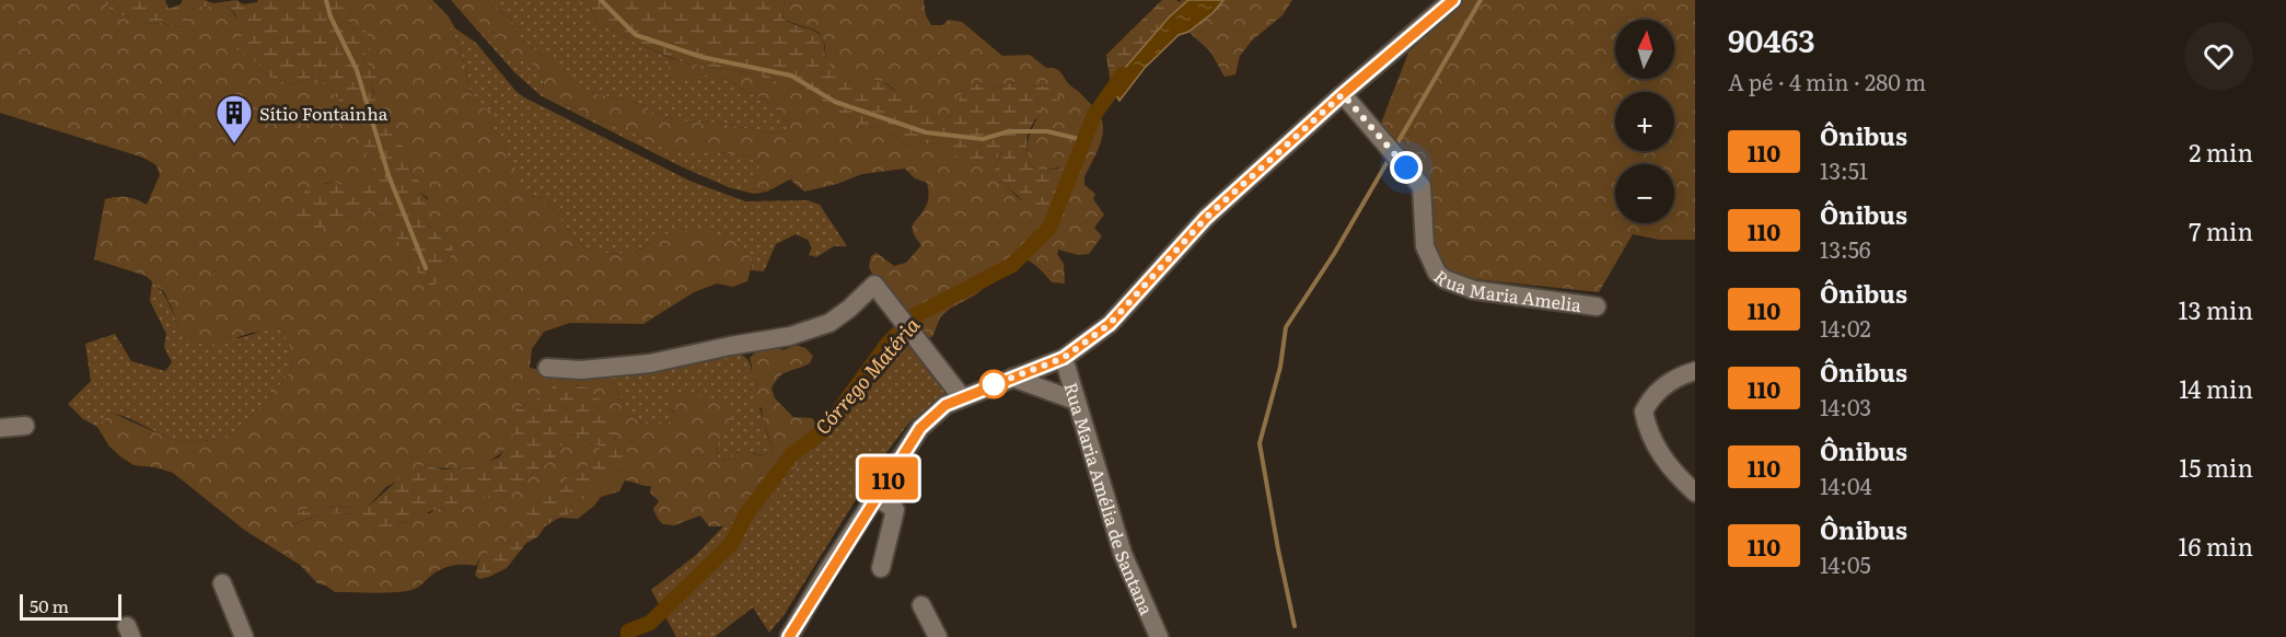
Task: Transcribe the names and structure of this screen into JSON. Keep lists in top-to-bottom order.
{
  "streets": {
    "street": ["Rua Maria Amelia", "Rua Maria Amélia de Santana"]
  },
  "water": ["Córrego Matéria"],
  "places": {
    "building": ["Sítio Fontainha"]
  },
  "lines": ["bus line 110"],
  "scale_bar": "50 m",
  "north": "top",
  "page": {
    "on_map": "110",
    "heading": ["90463", "A pé · 4 min · 280 m"],
    "map_buttons": ["+", "−"],
    "list": [
      {
        "mark": "110",
        "name": "Ônibus",
        "note": "13:51",
        "value": "2 min"
      },
      {
        "mark": "110",
        "name": "Ônibus",
        "note": "13:56",
        "value": "7 min"
      },
      {
        "mark": "110",
        "name": "Ônibus",
        "note": "14:02",
        "value": "13 min"
      },
      {
        "mark": "110",
        "name": "Ônibus",
        "note": "14:03",
        "value": "14 min"
      },
      {
        "mark": "110",
        "name": "Ônibus",
        "note": "14:04",
        "value": "15 min"
      },
      {
        "mark": "110",
        "name": "Ônibus",
        "note": "14:05",
        "value": "16 min"
      }
    ],
    "scale": "50 m"
  }
}
